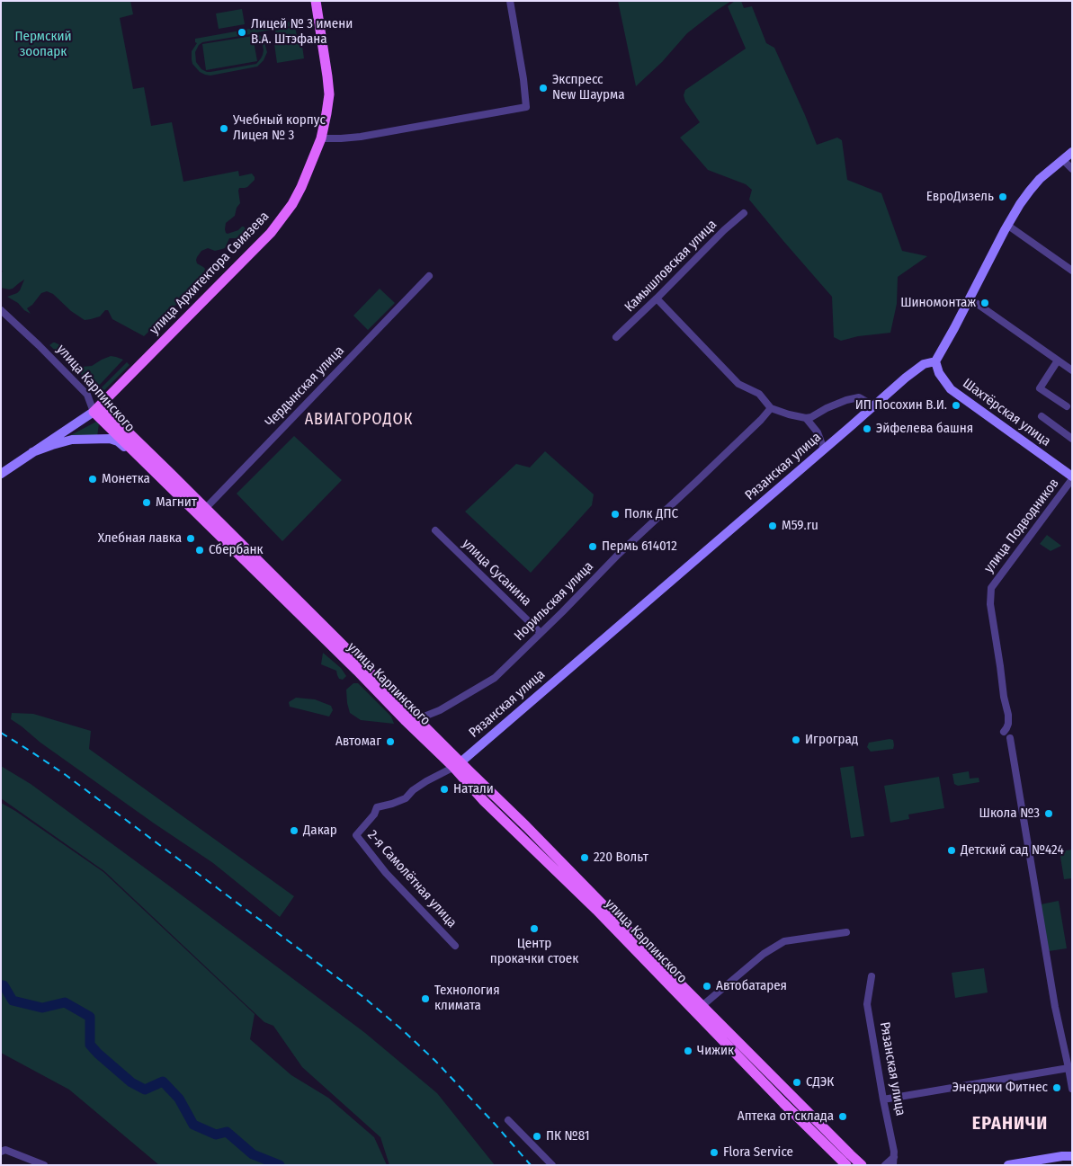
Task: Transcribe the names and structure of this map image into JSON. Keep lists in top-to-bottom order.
{
  "streets": {
    "main road": ["улица Архитектора Свиязева", "улица Карпинского"],
    "street": [
      "Камышловская улица",
      "Чердынская улица",
      "Шахтёрская улица",
      "Рязанская улица",
      "улица Подводников",
      "улица Сусанина",
      "Норильская улица",
      "2-я Самолётная улица"
    ]
  },
  "crossings": [
    ["улица Архитектора Свиязева", "улица Карпинского"],
    ["Чердынская улица", "улица Карпинского"],
    ["улица Карпинского", "Рязанская улица"],
    ["улица Карпинского", "Норильская улица"],
    ["улица Карпинского", "2-я Самолётная улица"],
    ["Шахтёрская улица", "Рязанская улица"],
    ["Шахтёрская улица", "улица Подводников"],
    ["Рязанская улица", "2-я Самолётная улица"],
    ["улица Сусанина", "Норильская улица"]
  ],
  "districts": ["АВИАГОРОДОК", "ЕРАНИЧИ"],
  "parks": ["Пермский зоопарк"],
  "places": [
    "Лицей № 3 имени В.А. Штэфана",
    "Экспресс New Шаурма",
    "Учебный корпус Лицея № 3",
    "ЕвроДизель",
    "Шиномонтаж",
    "ИП Посохин В.И.",
    "Эйфелева башня",
    "Монетка",
    "Магнит",
    "Полк ДПС",
    "M59.ru",
    "Хлебная лавка",
    "Пермь 614012",
    "Сбербанк",
    "Игроград",
    "Автомаг",
    "Натали",
    "Школа №3",
    "Дакар",
    "Детский сад №424",
    "220 Вольт",
    "Центр прокачки стоек",
    "Автобатарея",
    "Технология климата",
    "Чижик",
    "СДЭК",
    "Энерджи Фитнес",
    "Аптека от склада",
    "ПК №81",
    "Flora Service"
  ]
}
